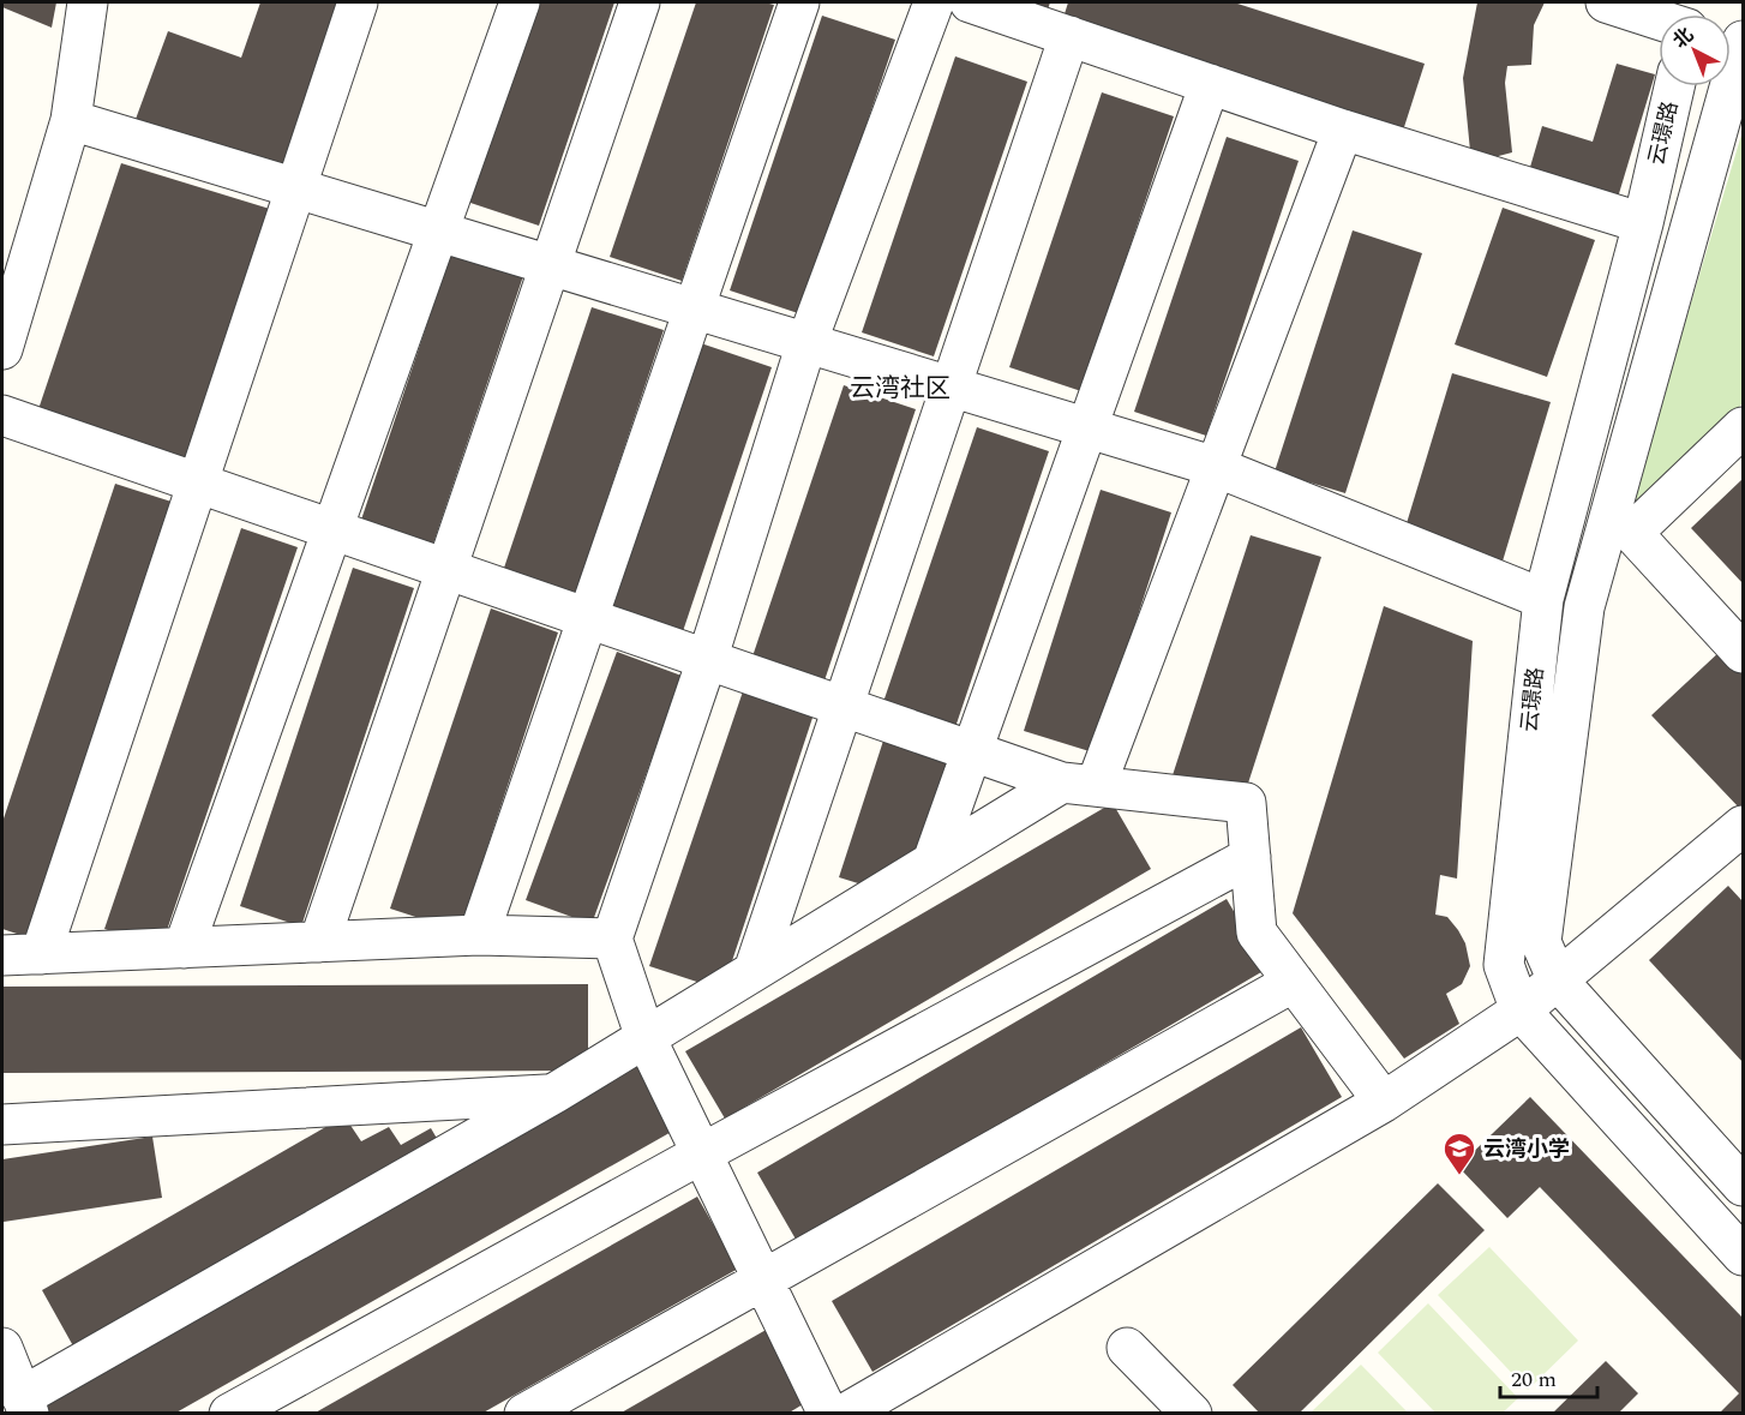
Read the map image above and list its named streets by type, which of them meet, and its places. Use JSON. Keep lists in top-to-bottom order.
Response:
{
  "streets": {
    "street": ["云璟路"]
  },
  "districts": ["云湾社区"],
  "places": {
    "school or university": ["云湾小学"]
  },
  "scale_bar": "20 m",
  "north": "top left"
}
